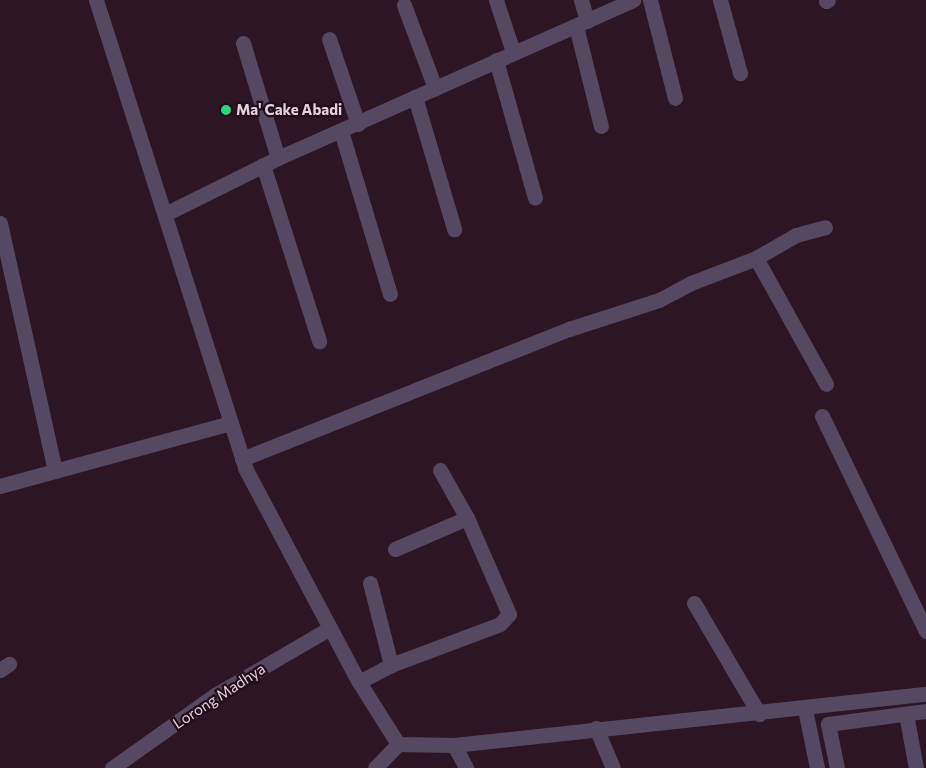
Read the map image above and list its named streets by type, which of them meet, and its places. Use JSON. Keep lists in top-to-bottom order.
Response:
{
  "streets": {
    "street": ["Lorong Madhya"]
  },
  "places": ["Ma' Cake Abadi"]
}
